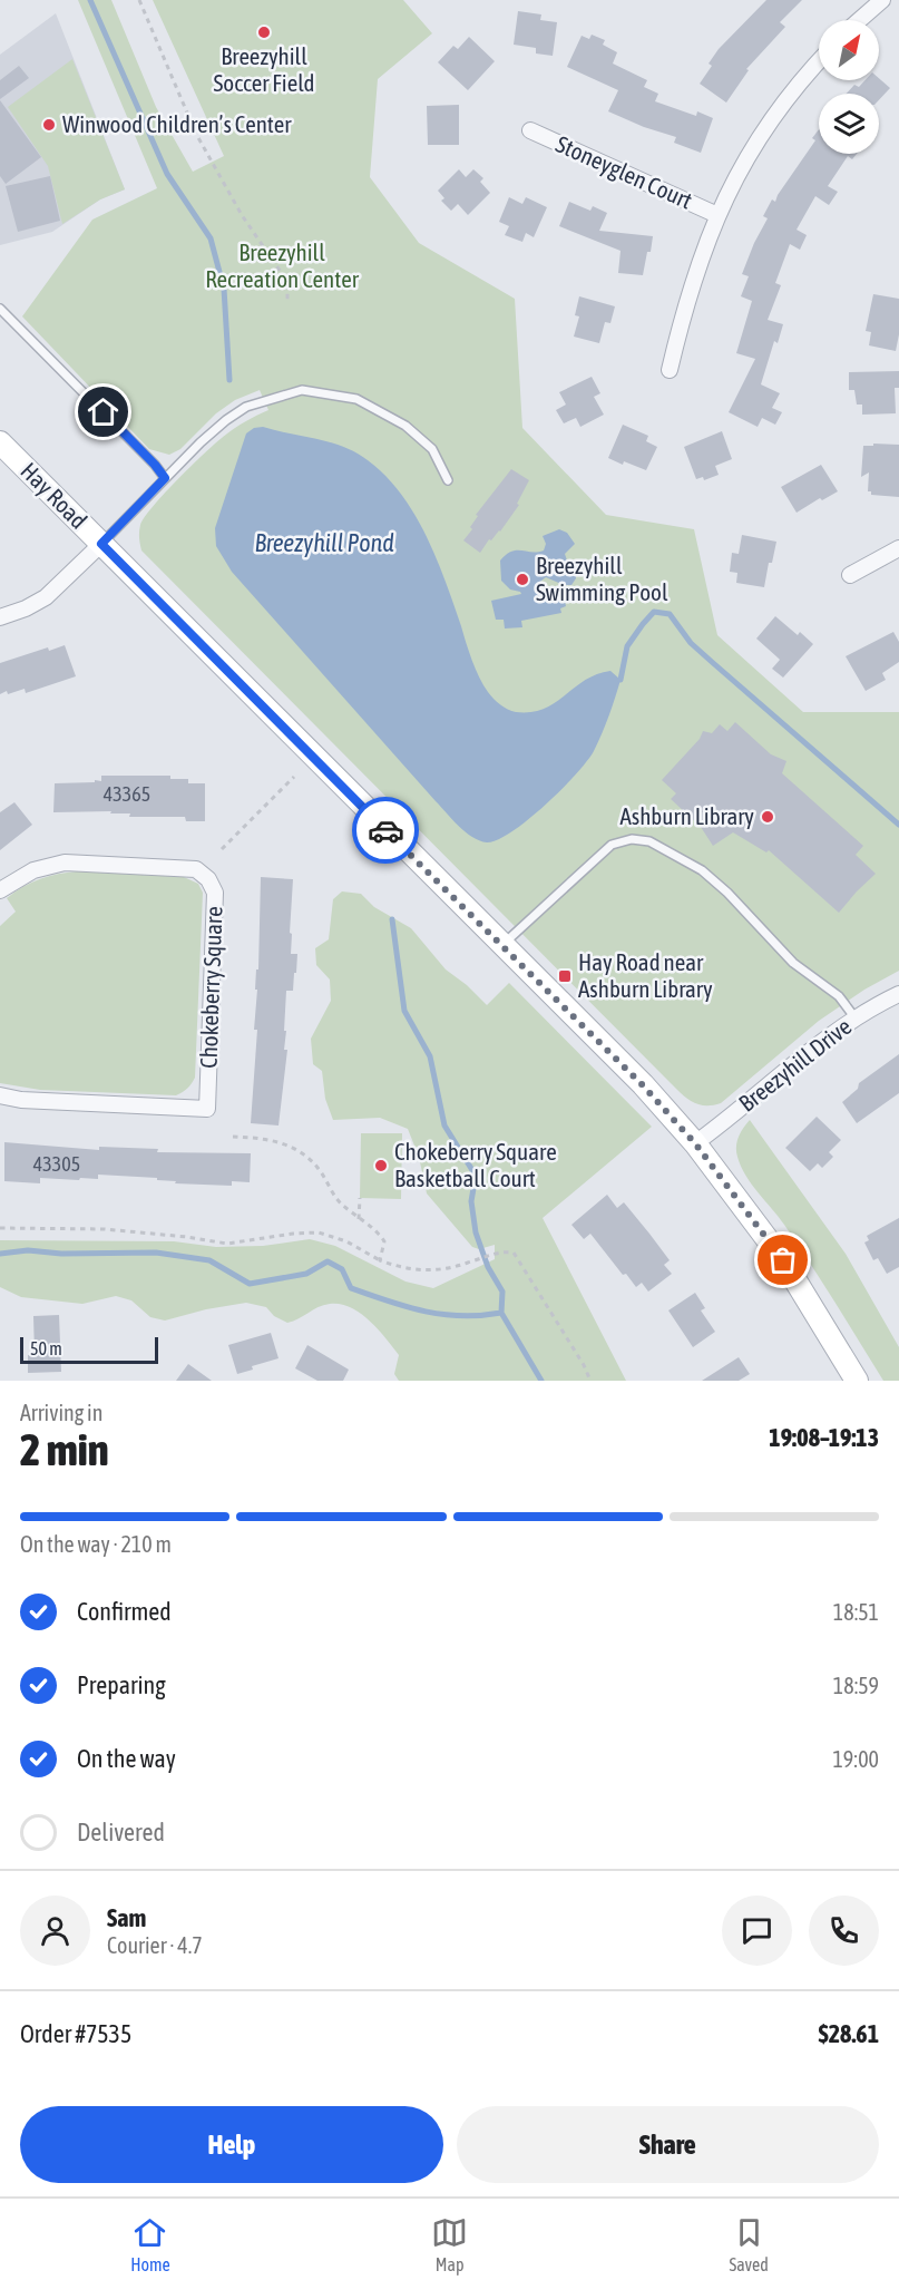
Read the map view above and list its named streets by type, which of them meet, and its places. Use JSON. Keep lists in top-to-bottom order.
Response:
{
  "streets": {
    "street": [
      "Stoneyglen Court",
      "Hay Road",
      "Chokeberry Square",
      "Breezyhill Drive"
    ]
  },
  "crossings": [
    ["Hay Road", "Breezyhill Drive"]
  ],
  "water": ["Breezyhill Pond"],
  "parks": ["Breezyhill Recreation Center"],
  "places": {
    "other": [
      "Breezyhill Soccer Field",
      "Winwood Children’s Center",
      "Breezyhill Swimming Pool",
      "Ashburn Library",
      "Chokeberry Square Basketball Court"
    ],
    "transit": ["Hay Road near Ashburn Library"]
  },
  "house_numbers": ["43365", "43305"],
  "scale_bar": "50 m",
  "north": "top right",
  "page": {
    "scale": "50 m",
    "heading": ["2 min", "Arriving in", "19:08–19:13"],
    "panel": [
      "Sam",
      "Courier · 4.7",
      "Order #7535",
      "$28.61"
    ],
    "bar": "On the way · 210 m",
    "list": [
      ["Confirmed", "18:51"],
      ["Preparing", "18:59"],
      ["On the way", "19:00"],
      "Delivered"
    ],
    "buttons": ["Help", "Share"],
    "tabs": ["Home", "Map", "Saved"]
  }
}
